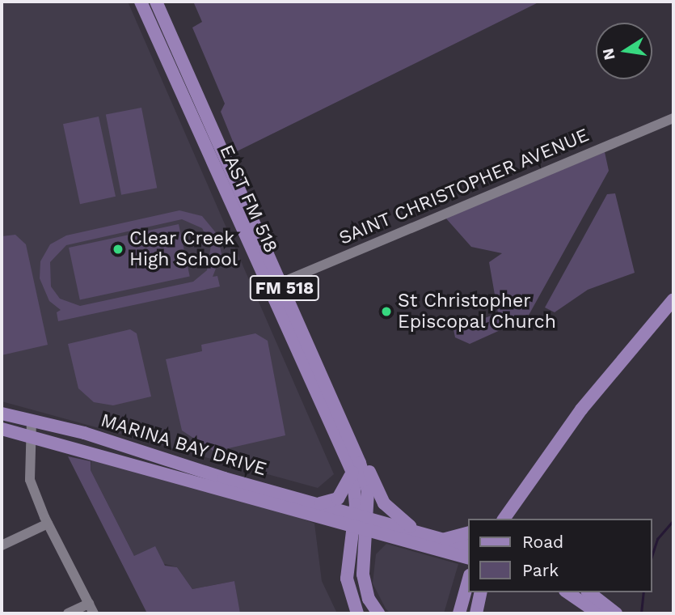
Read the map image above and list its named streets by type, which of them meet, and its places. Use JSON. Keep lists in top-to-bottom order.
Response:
{
  "streets": {
    "main road": ["EAST FM 518", "FM 518", "MARINA BAY DRIVE"],
    "street": ["SAINT CHRISTOPHER AVENUE"]
  },
  "crossings": [
    ["SAINT CHRISTOPHER AVENUE", "EAST FM 518"],
    ["EAST FM 518", "FM 518"]
  ],
  "places": ["Clear Creek High School", "St Christopher Episcopal Church"],
  "legend": ["Road", "Park"],
  "north": "left"
}
